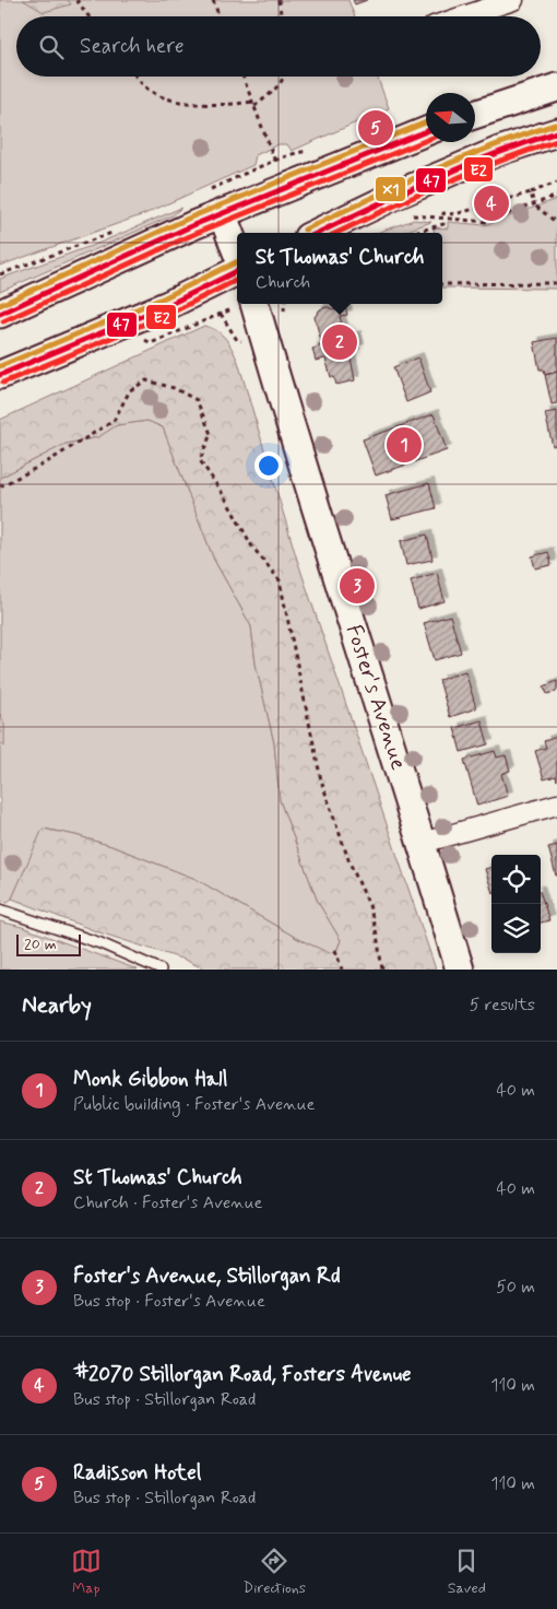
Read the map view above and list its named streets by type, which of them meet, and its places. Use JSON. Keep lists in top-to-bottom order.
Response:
{
  "streets": {
    "main road": ["Foster's Avenue"]
  },
  "lines": ["transit line X1", "transit line 47", "transit line E2"],
  "scale_bar": "20 m",
  "north": "left",
  "page": {
    "search": "Search here",
    "pins": [
      "5",
      "4",
      "2",
      "1",
      "3"
    ],
    "popup": ["St Thomas' Church", "Church"],
    "scale": "20 m",
    "heading": ["Nearby", "5 results"],
    "list": [
      {
        "mark": "1",
        "name": "Monk Gibbon Hall",
        "note": "Public building · Foster's Avenue",
        "value": "40 m"
      },
      {
        "mark": "2",
        "name": "St Thomas' Church",
        "note": "Church · Foster's Avenue",
        "value": "40 m"
      },
      {
        "mark": "3",
        "name": "Foster's Avenue, Stillorgan Rd",
        "note": "Bus stop · Foster's Avenue",
        "value": "50 m"
      },
      {
        "mark": "4",
        "name": "#2070 Stillorgan Road, Fosters Avenue",
        "note": "Bus stop · Stillorgan Road",
        "value": "110 m"
      },
      {
        "mark": "5",
        "name": "Radisson Hotel",
        "note": "Bus stop · Stillorgan Road",
        "value": "110 m"
      }
    ],
    "nav": ["Map", "Directions", "Saved"]
  }
}
